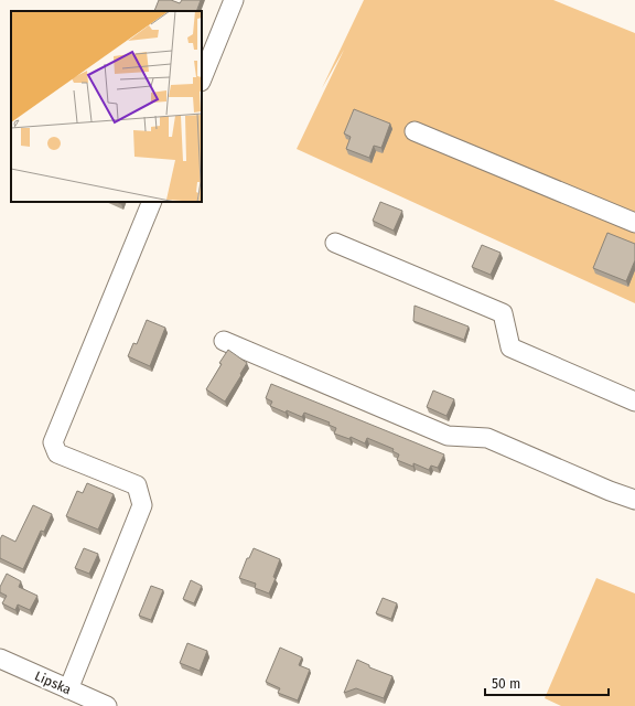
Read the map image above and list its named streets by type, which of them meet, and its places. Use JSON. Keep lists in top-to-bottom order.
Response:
{
  "streets": {
    "street": ["Lipska"]
  },
  "scale_bar": "50 m"
}
